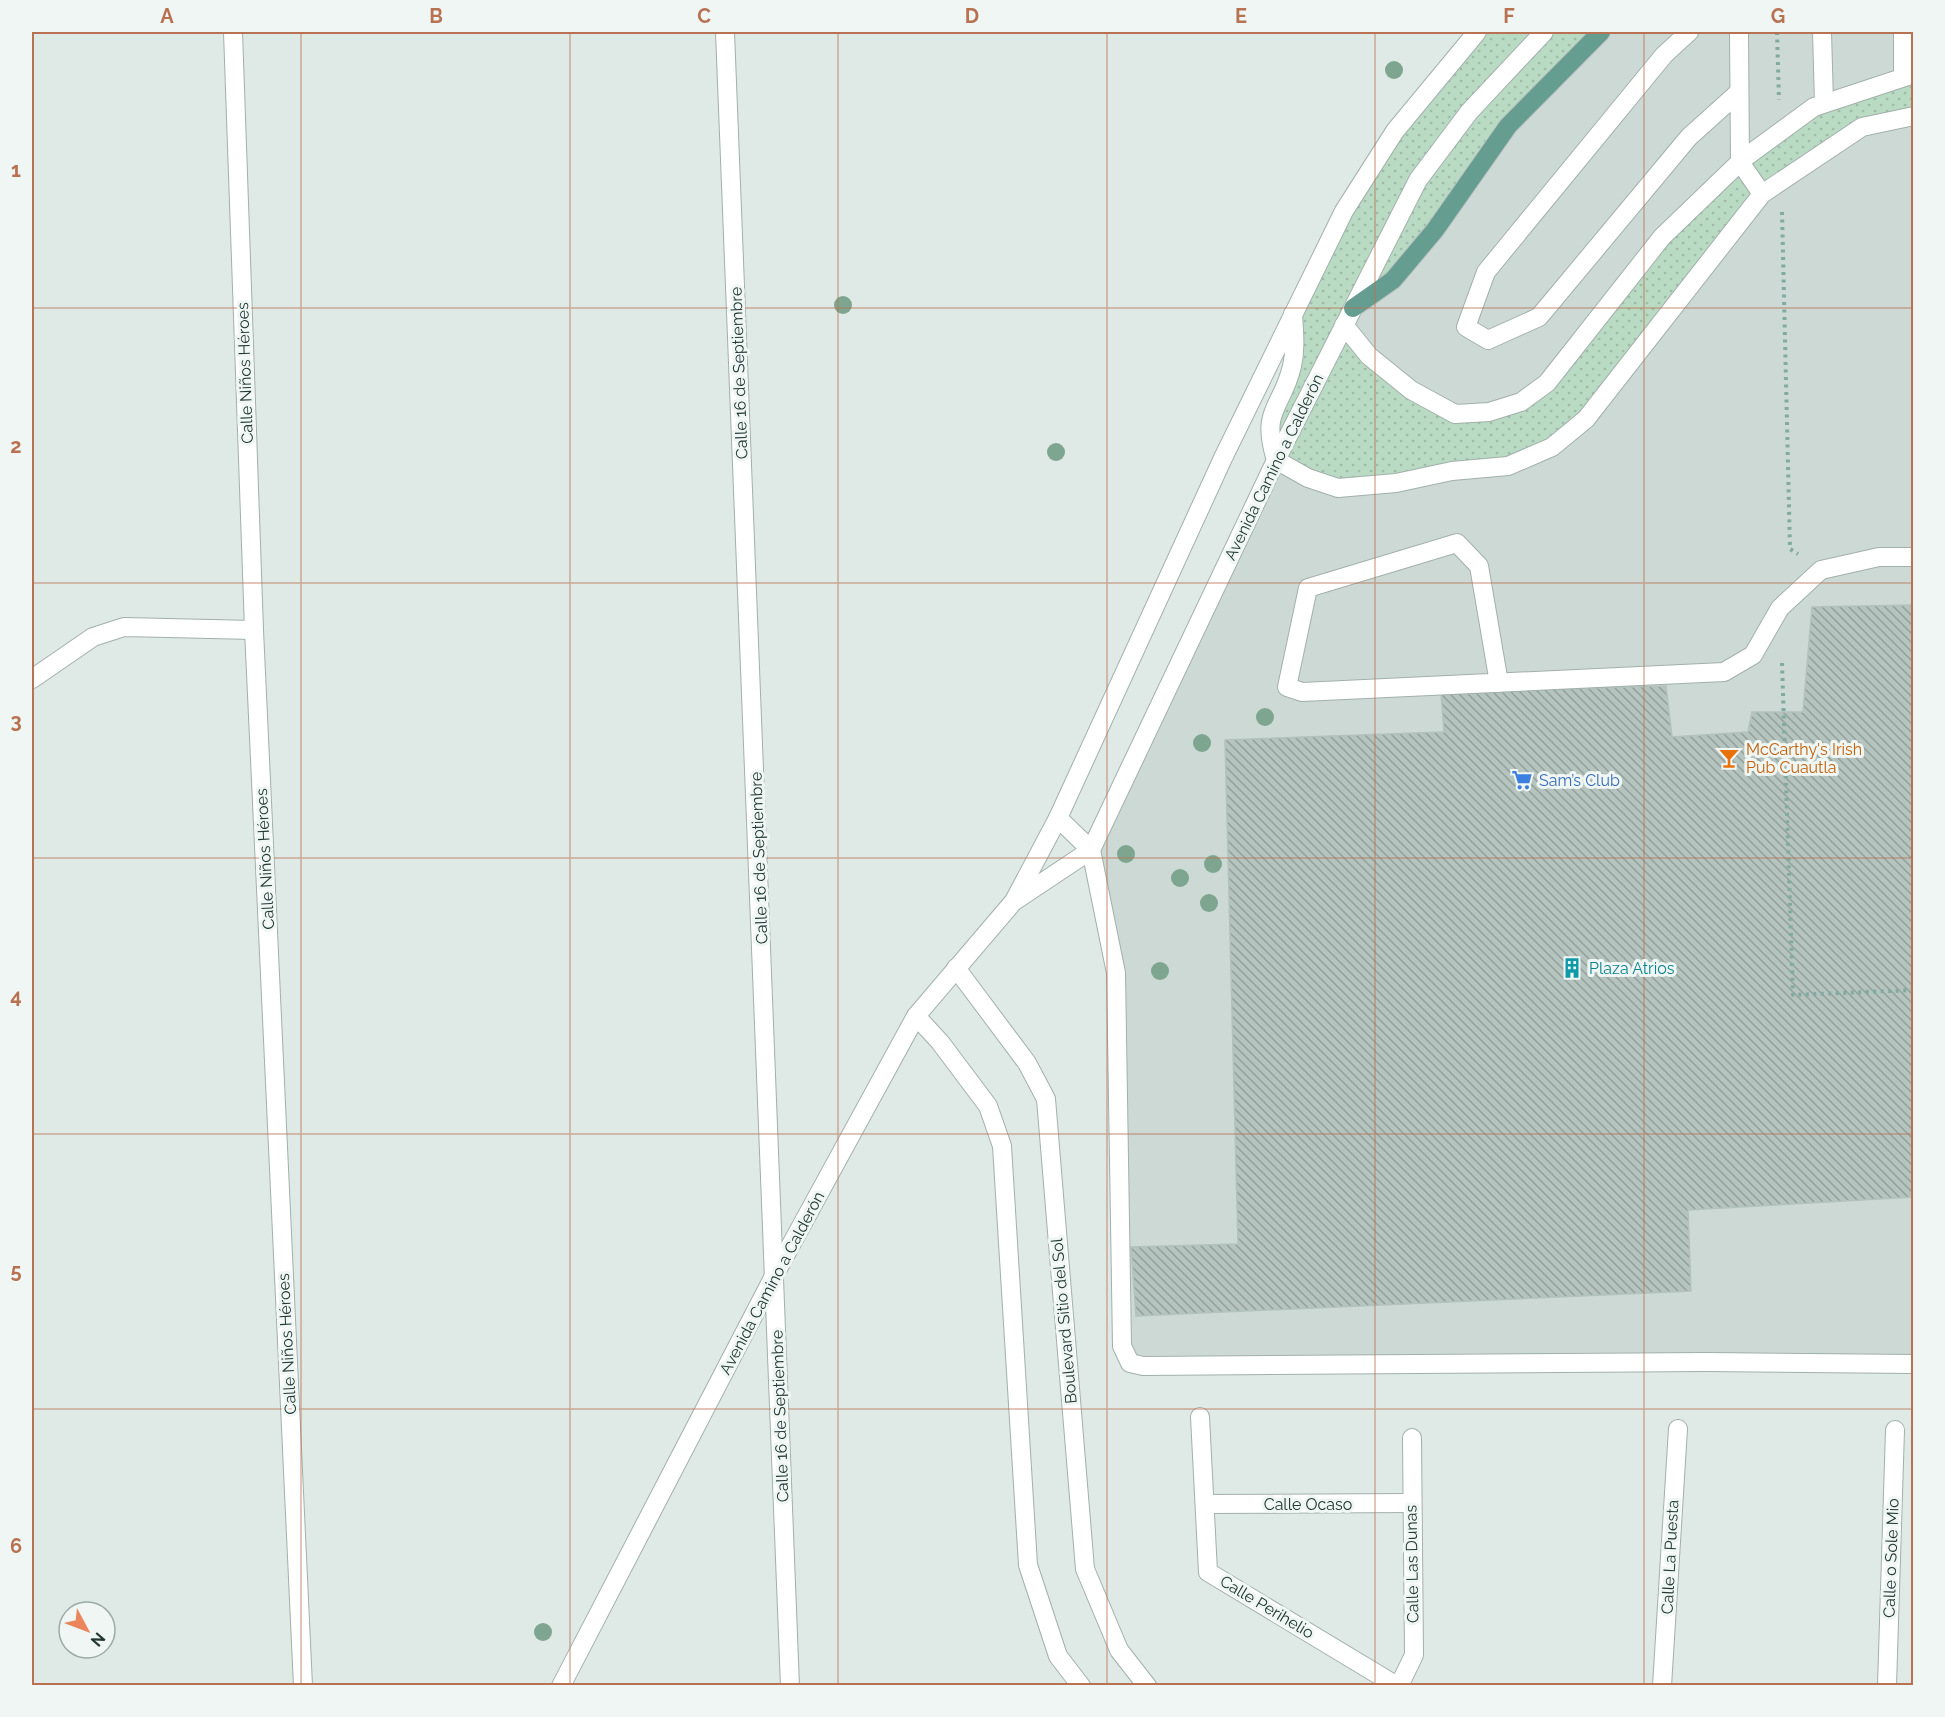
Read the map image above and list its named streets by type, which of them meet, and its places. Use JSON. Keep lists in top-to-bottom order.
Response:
{
  "streets": {
    "street": [
      "Calle Niños Héroes",
      "Calle 16 de Septiembre",
      "Avenida Camino a Calderón",
      "Boulevard Sitio del Sol",
      "Calle Ocaso",
      "Calle La Puesta",
      "Calle o Sole Mio",
      "Calle Las Dunas",
      "Calle Perihelio"
    ]
  },
  "crossings": [
    ["Calle 16 de Septiembre", "Avenida Camino a Calderón"],
    ["Avenida Camino a Calderón", "Boulevard Sitio del Sol"],
    ["Calle Ocaso", "Calle Las Dunas"],
    ["Calle Ocaso", "Calle Perihelio"],
    ["Calle Las Dunas", "Calle Perihelio"]
  ],
  "places": {
    "bar": ["McCarthy's Irish Pub Cuautla"],
    "supermarket": ["Sam’s Club"],
    "building": ["Plaza Atrios"]
  },
  "north": "bottom right",
  "grid": {
    "columns": [
      "A",
      "B",
      "C",
      "D",
      "E",
      "F",
      "G"
    ],
    "rows": [
      "1",
      "2",
      "3",
      "4",
      "5",
      "6"
    ]
  }
}
